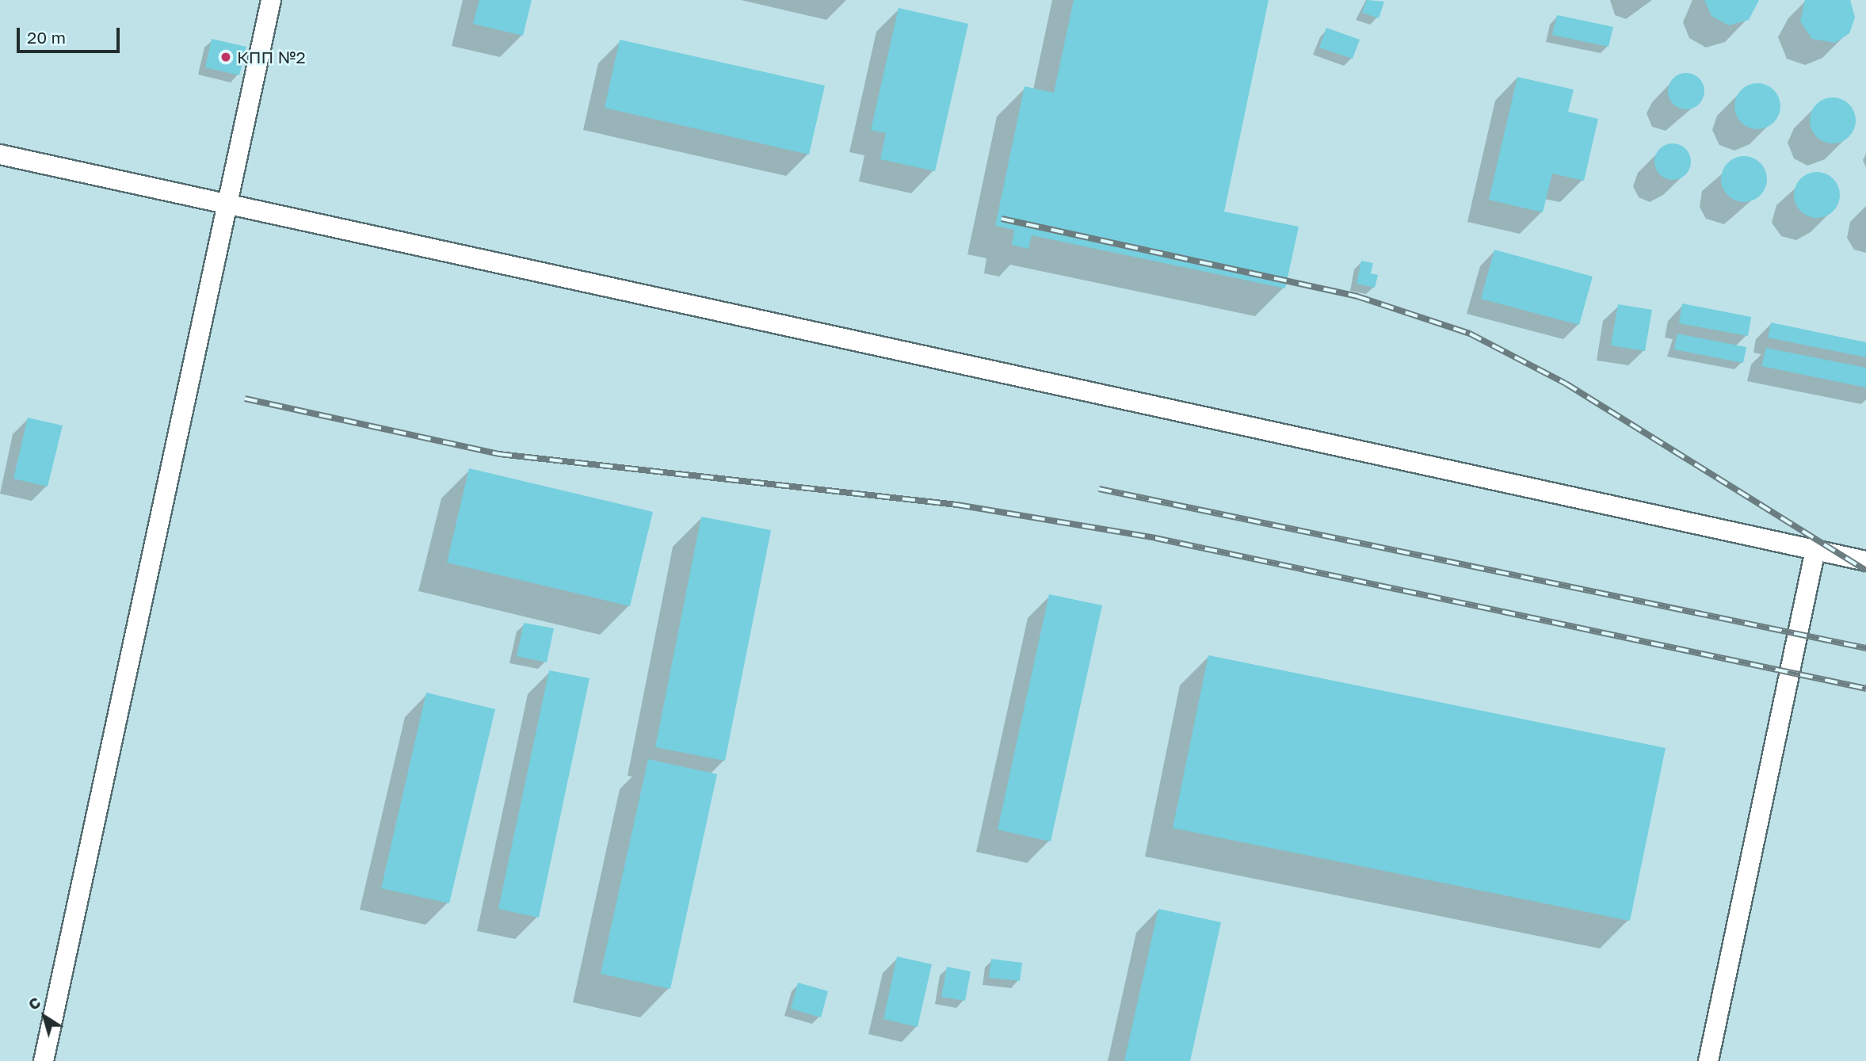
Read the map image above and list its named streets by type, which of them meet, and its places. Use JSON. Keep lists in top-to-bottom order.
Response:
{
  "places": ["КПП №2"],
  "scale_bar": "20 m",
  "north": "top left"
}
